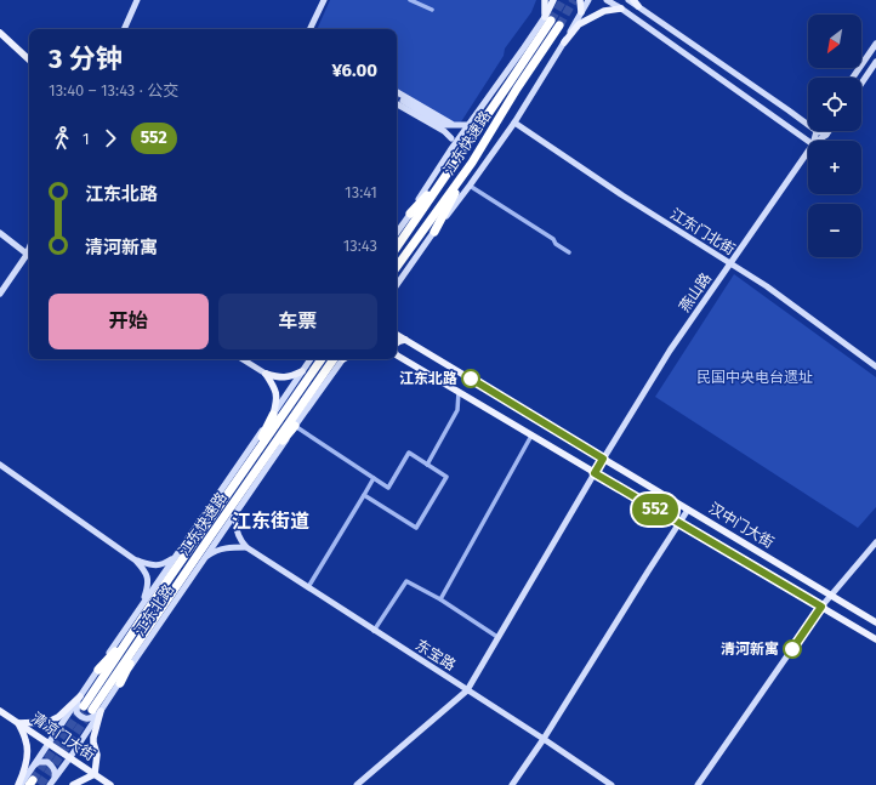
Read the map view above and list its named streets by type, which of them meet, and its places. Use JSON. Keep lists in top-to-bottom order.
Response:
{
  "streets": {
    "highway": ["江东快速路"],
    "main road": ["汉中门大街", "清凉门大街"],
    "street": [
      "江东门北街",
      "燕山路",
      "江东北路",
      "东宝路"
    ]
  },
  "crossings": [
    ["江东快速路", "江东北路"],
    ["江东门北街", "燕山路"],
    ["燕山路", "汉中门大街"],
    ["燕山路", "东宝路"],
    ["江东北路", "清凉门大街"]
  ],
  "districts": ["江东街道"],
  "parks": ["民国中央电台遗址"],
  "places": ["江东北路", "清河新寓"],
  "lines": ["bus line 552"],
  "north": "bottom left",
  "page": {
    "on_map": "552",
    "map_buttons": ["+", "−"],
    "heading": ["3 分钟", "13:40 – 13:43 · 公交", "¥6.00"],
    "legs": ["1", "552"],
    "list": [
      {
        "name": "江东北路",
        "value": "13:41"
      },
      {
        "name": "清河新寓",
        "value": "13:43"
      }
    ],
    "buttons": ["开始", "车票"]
  }
}
